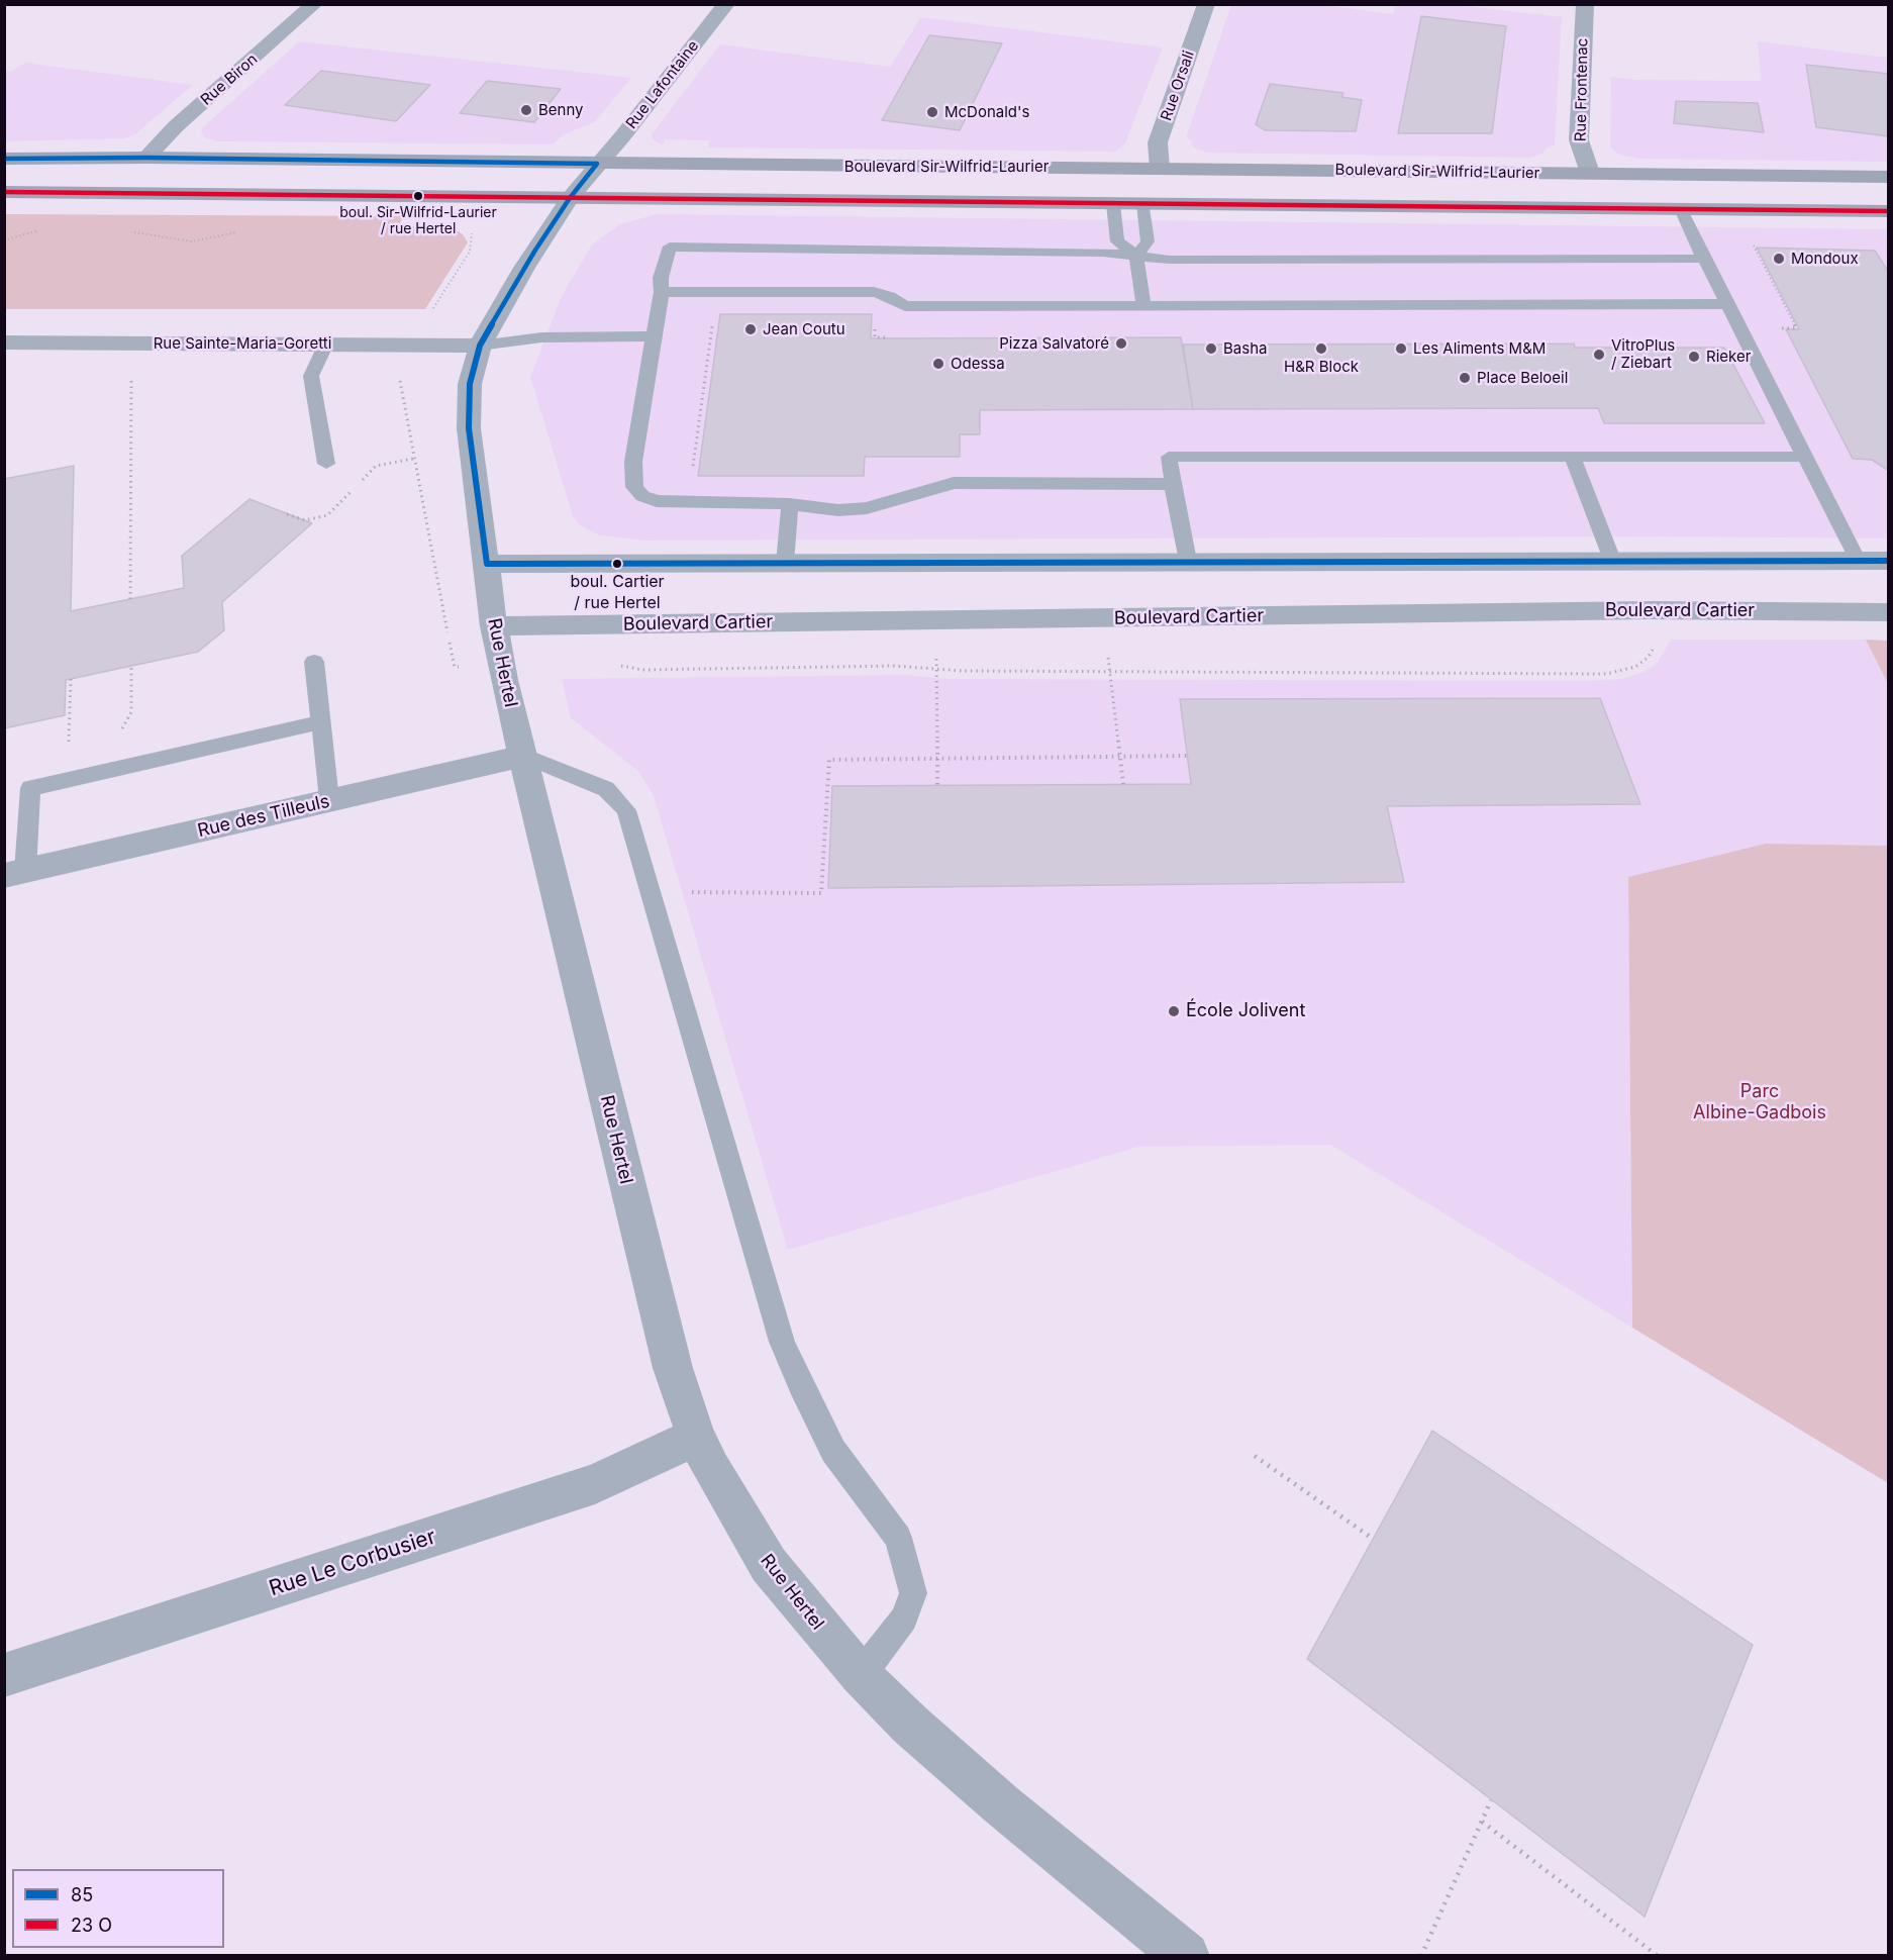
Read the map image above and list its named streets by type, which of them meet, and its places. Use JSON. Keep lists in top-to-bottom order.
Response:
{
  "streets": {
    "main road": ["Boulevard Sir-Wilfrid-Laurier"],
    "street": [
      "Rue Biron",
      "Rue Lafontaine",
      "Rue Orsali",
      "Rue Frontenac",
      "Rue Sainte-Maria-Goretti",
      "Boulevard Cartier",
      "Rue Hertel",
      "Rue des Tilleuls",
      "Rue Le Corbusier"
    ]
  },
  "crossings": [
    ["Rue Biron", "Boulevard Sir-Wilfrid-Laurier"],
    ["Rue Lafontaine", "Boulevard Sir-Wilfrid-Laurier"],
    ["Rue Lafontaine", "Rue Hertel"],
    ["Rue Orsali", "Boulevard Sir-Wilfrid-Laurier"],
    ["Rue Frontenac", "Boulevard Sir-Wilfrid-Laurier"],
    ["Boulevard Sir-Wilfrid-Laurier", "Rue Hertel"],
    ["Rue Sainte-Maria-Goretti", "Rue Hertel"],
    ["Boulevard Cartier", "Rue Hertel"],
    ["Rue Hertel", "Rue des Tilleuls"],
    ["Rue Hertel", "Rue Le Corbusier"]
  ],
  "parks": ["Parc Albine-Gadbois"],
  "places": [
    "Benny",
    "McDonald's",
    "boul. Sir-Wilfrid-Laurier / rue Hertel",
    "Mondoux",
    "Jean Coutu",
    "Pizza Salvatoré",
    "Basha",
    "H&R Block",
    "Les Aliments M&M",
    "VitroPlus / Ziebart",
    "Rieker",
    "Odessa",
    "Place Beloeil",
    "boul. Cartier / rue Hertel",
    "École Jolivent"
  ],
  "lines": ["transit line 85"],
  "legend": ["85", "23 O"]
}
